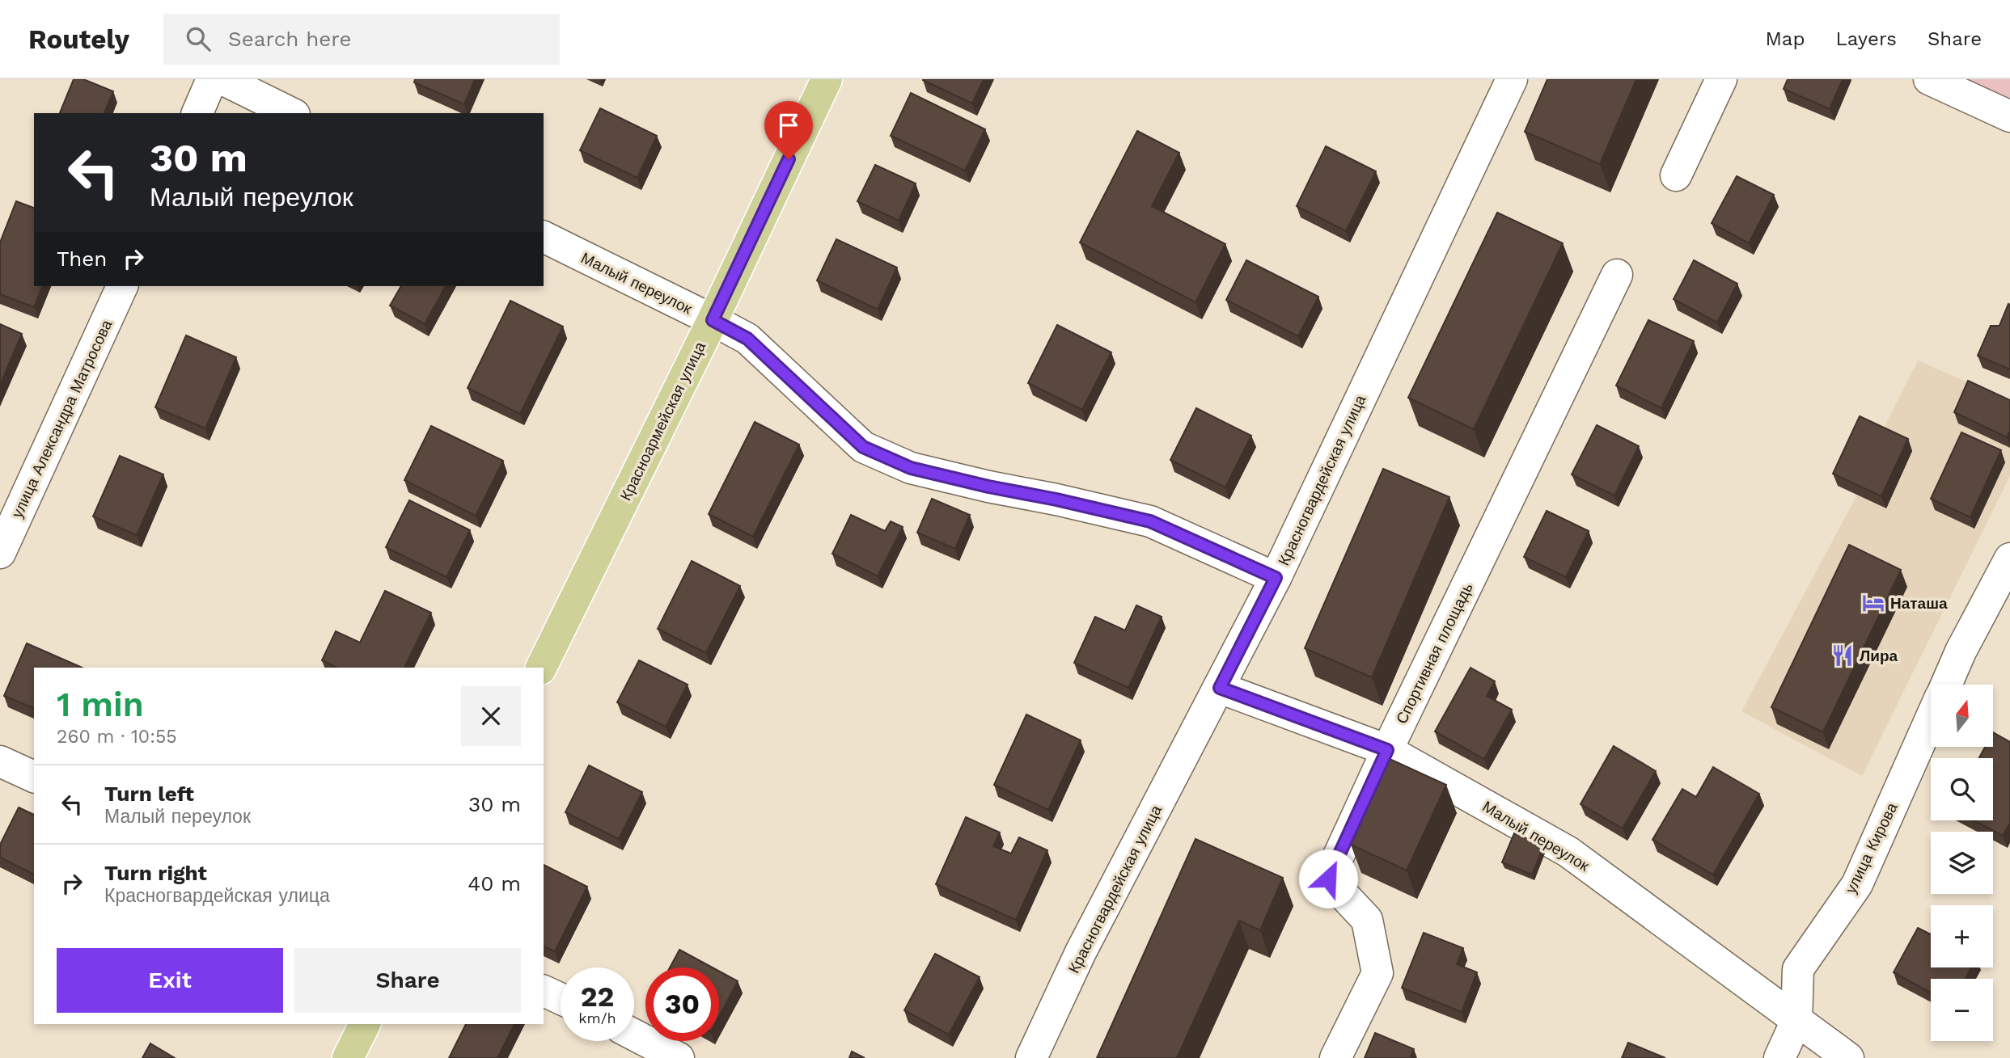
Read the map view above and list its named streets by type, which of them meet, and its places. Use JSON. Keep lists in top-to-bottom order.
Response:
{
  "streets": {
    "main road": ["Красноармейская улица"],
    "street": [
      "Малый переулок",
      "улица Александра Матросова",
      "Красногвардейская улица",
      "Спортивная площадь",
      "улица Кирова"
    ]
  },
  "crossings": [
    ["Малый переулок", "Красноармейская улица"],
    ["Малый переулок", "Красногвардейская улица"],
    ["Малый переулок", "Спортивная площадь"],
    ["Малый переулок", "улица Кирова"]
  ],
  "places": {
    "hotel": ["Наташа"],
    "restaurant": ["Лира"]
  },
  "north": "top",
  "page": {
    "header": "Routely",
    "search": "Search here",
    "nav": ["Map", "Layers", "Share"],
    "turn": ["30 m", "Малый переулок"],
    "then": "Then",
    "heading": ["1 min", "260 m · 10:55"],
    "map_buttons": ["+", "−"],
    "list": [
      {
        "name": "Turn left",
        "note": "Малый переулок",
        "value": "30 m"
      },
      {
        "name": "Turn right",
        "note": "Красногвардейская улица",
        "value": "40 m"
      }
    ],
    "buttons": ["Exit", "Share"],
    "speed": "22 km/h",
    "limit": "30"
  }
}
